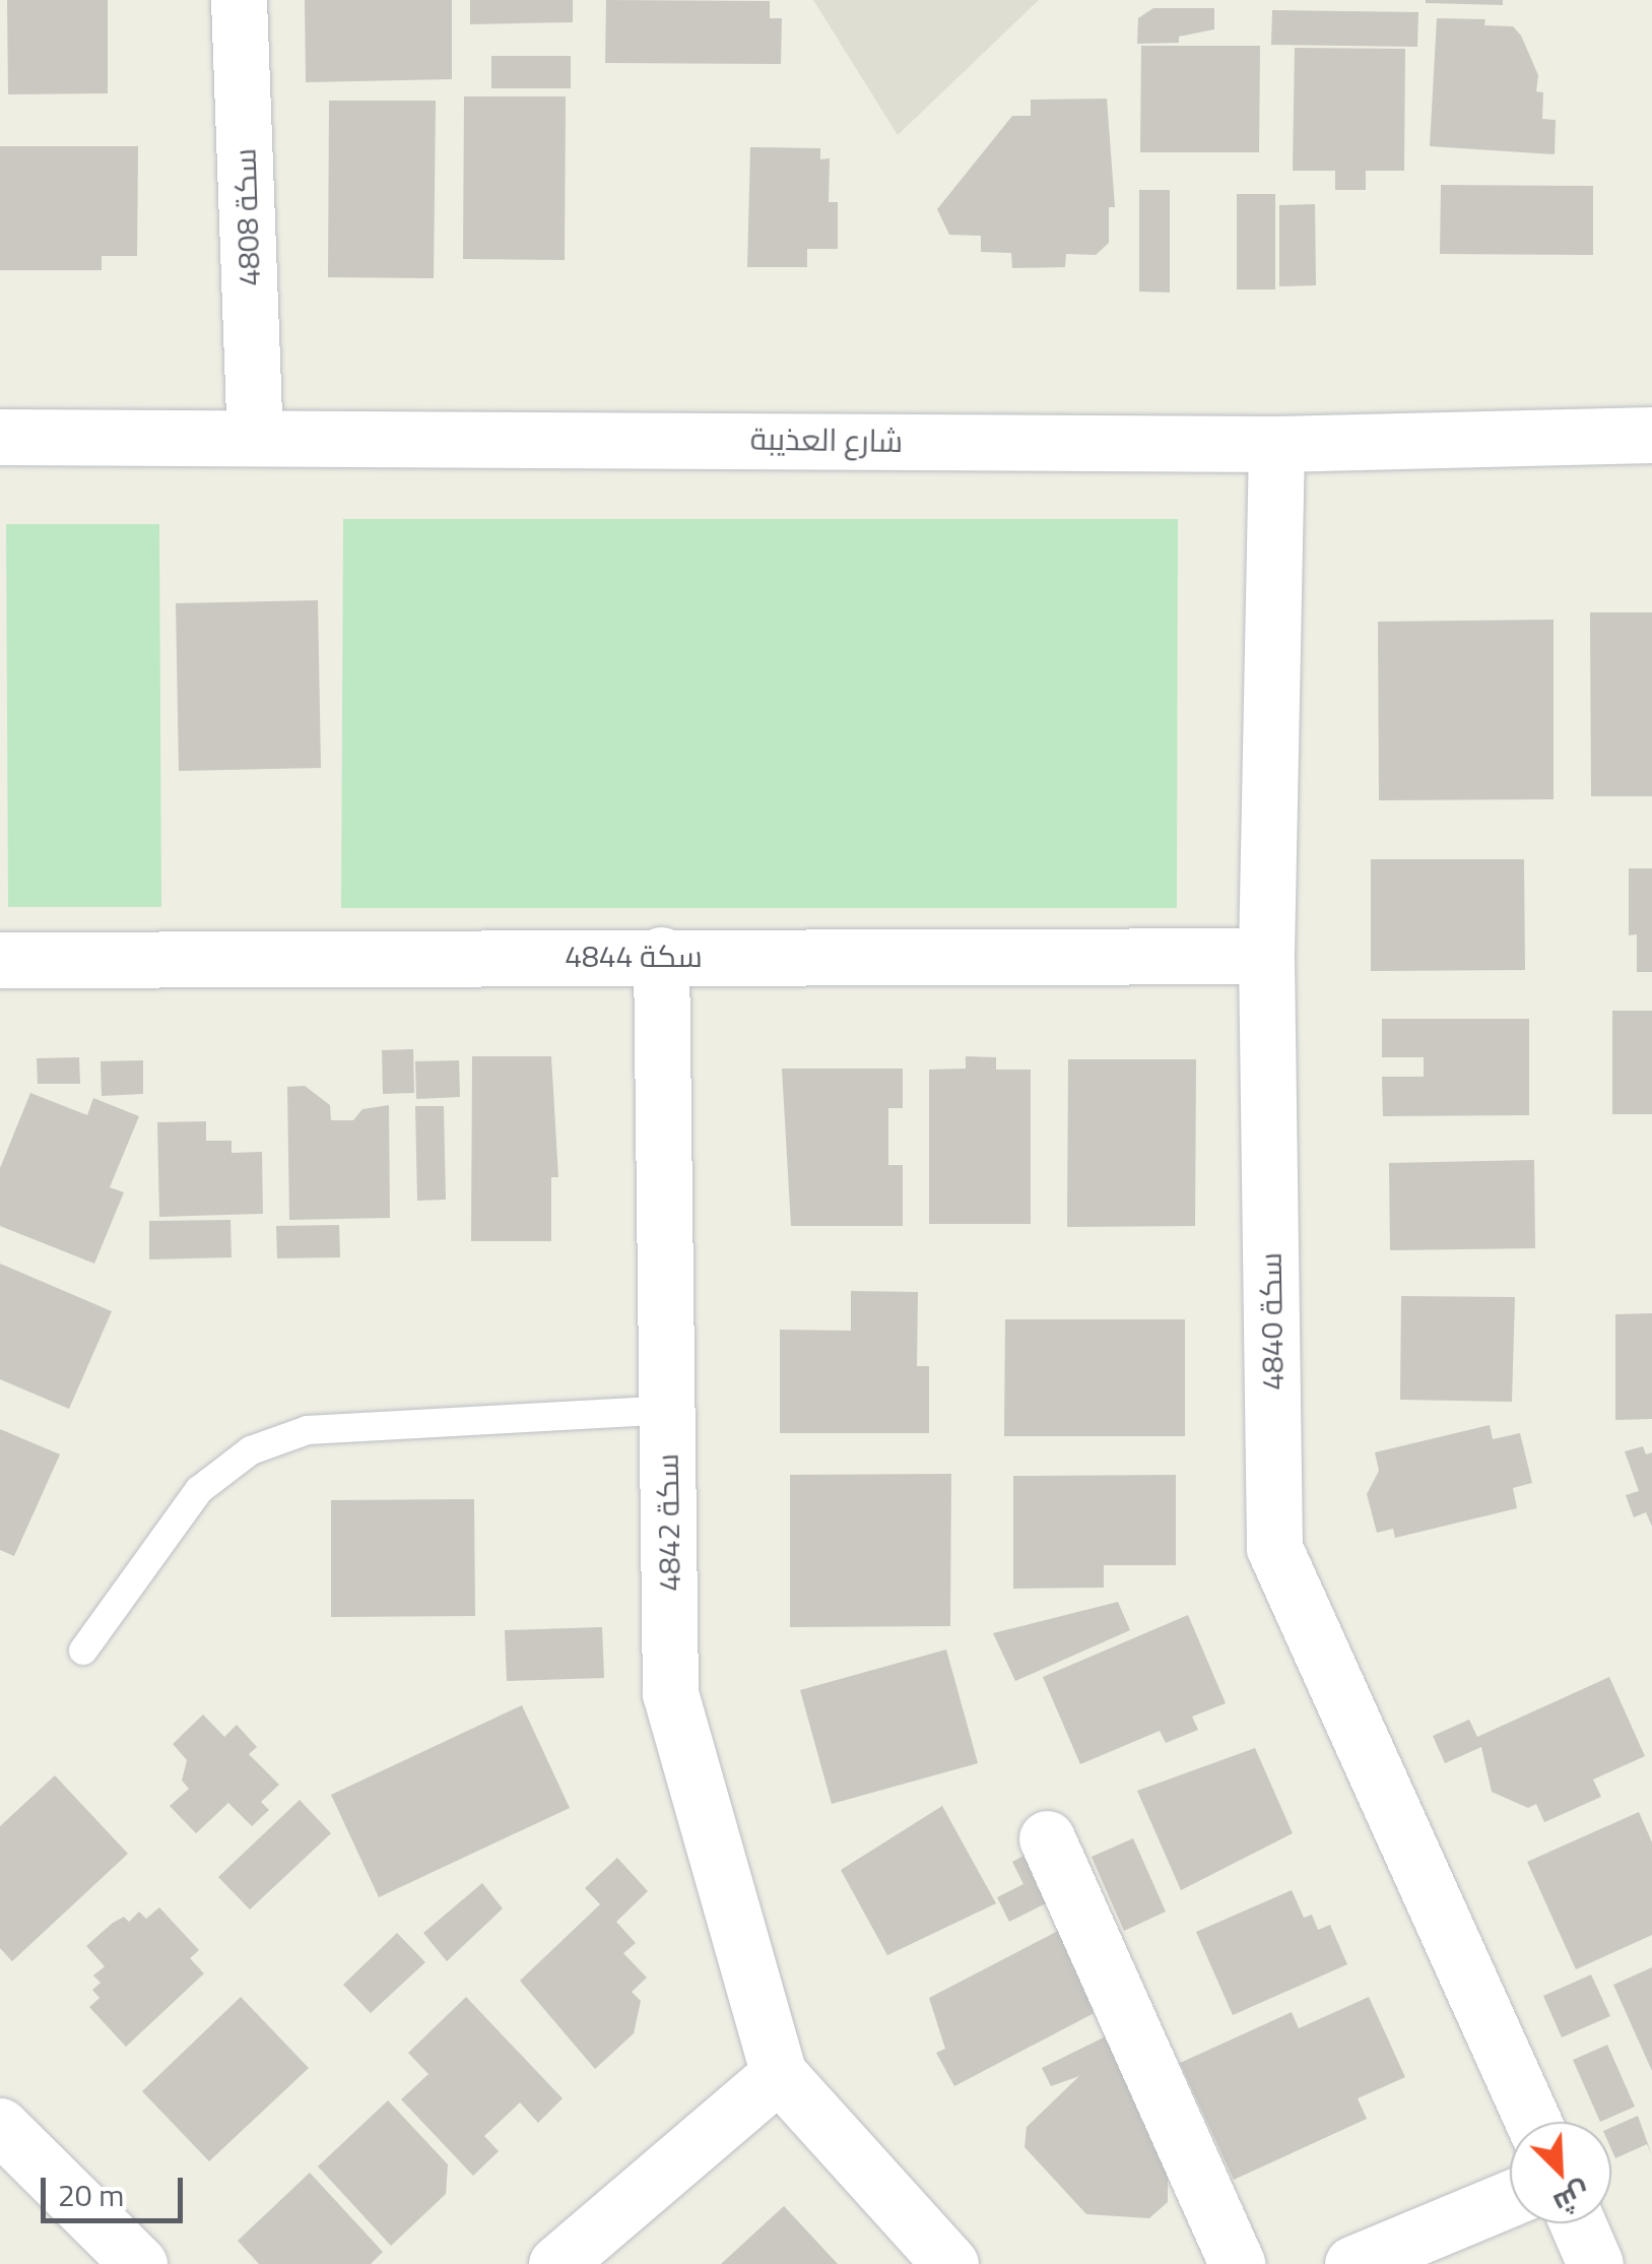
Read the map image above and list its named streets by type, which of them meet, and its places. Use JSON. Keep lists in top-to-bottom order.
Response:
{
  "streets": {
    "street": [
      "سكة 4808",
      "شارع العذيبة",
      "سكة 4844",
      "سكة 4840",
      "سكة 4842"
    ]
  },
  "crossings": [
    ["سكة 4808", "شارع العذيبة"],
    ["شارع العذيبة", "سكة 4840"],
    ["سكة 4844", "سكة 4840"],
    ["سكة 4844", "سكة 4842"]
  ],
  "scale_bar": "20 m",
  "north": "bottom right"
}
